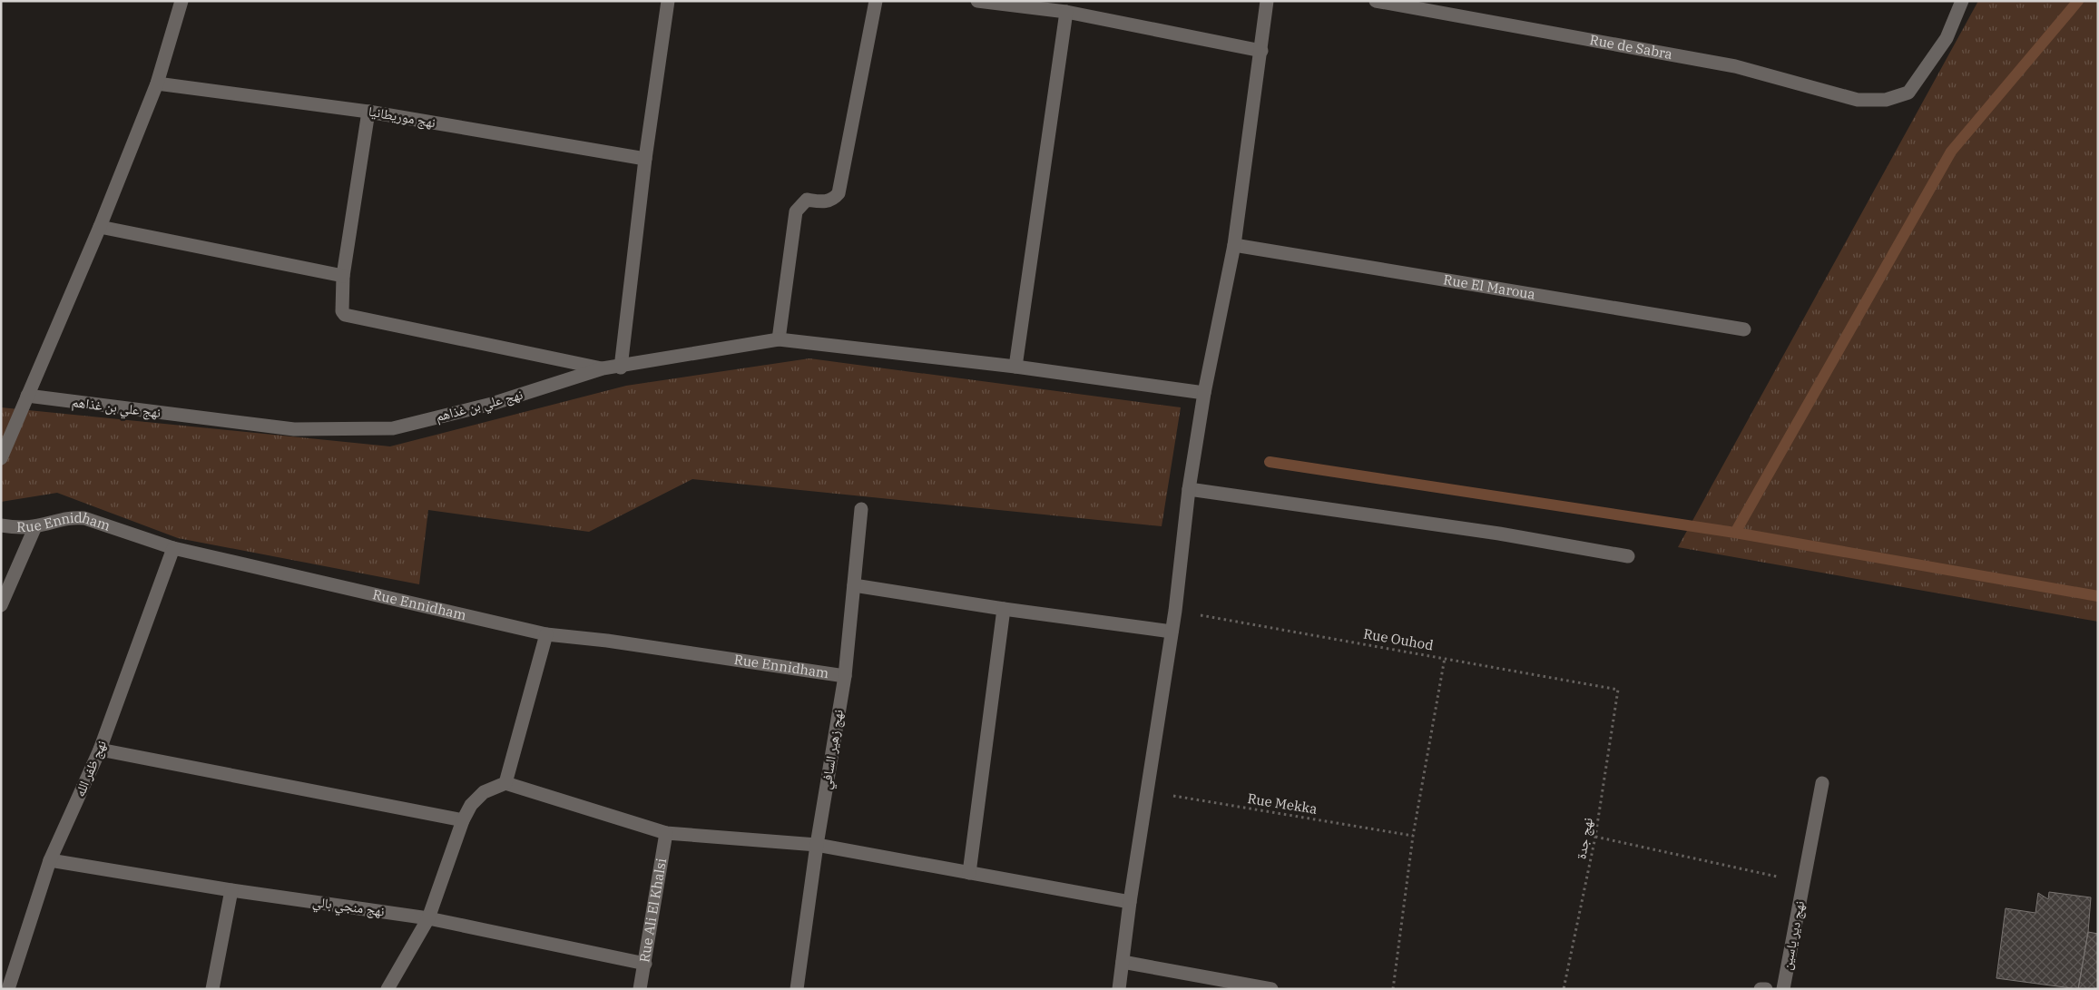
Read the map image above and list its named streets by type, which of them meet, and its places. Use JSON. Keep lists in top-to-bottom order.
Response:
{
  "streets": {
    "street": [
      "Rue de Sabra",
      "نهج موريطانيا",
      "Rue El Maroua",
      "نهج علي بن غذاهم",
      "Rue Ennidham",
      "نهج زهير السافي",
      "نهج ظفر الله",
      "نهج منجي بالي",
      "Rue Ali El Khalsi",
      "نهج دير ياسين"
    ],
    "path": ["Rue Ouhod", "Rue Mekka", "نهج جدة"]
  },
  "crossings": [
    ["Rue Ennidham", "نهج زهير السافي"],
    ["Rue Ennidham", "نهج ظفر الله"],
    ["Rue Ouhod", "نهج جدة"],
    ["نهج ظفر الله", "نهج منجي بالي"],
    ["نهج منجي بالي", "Rue Ali El Khalsi"]
  ]
}
